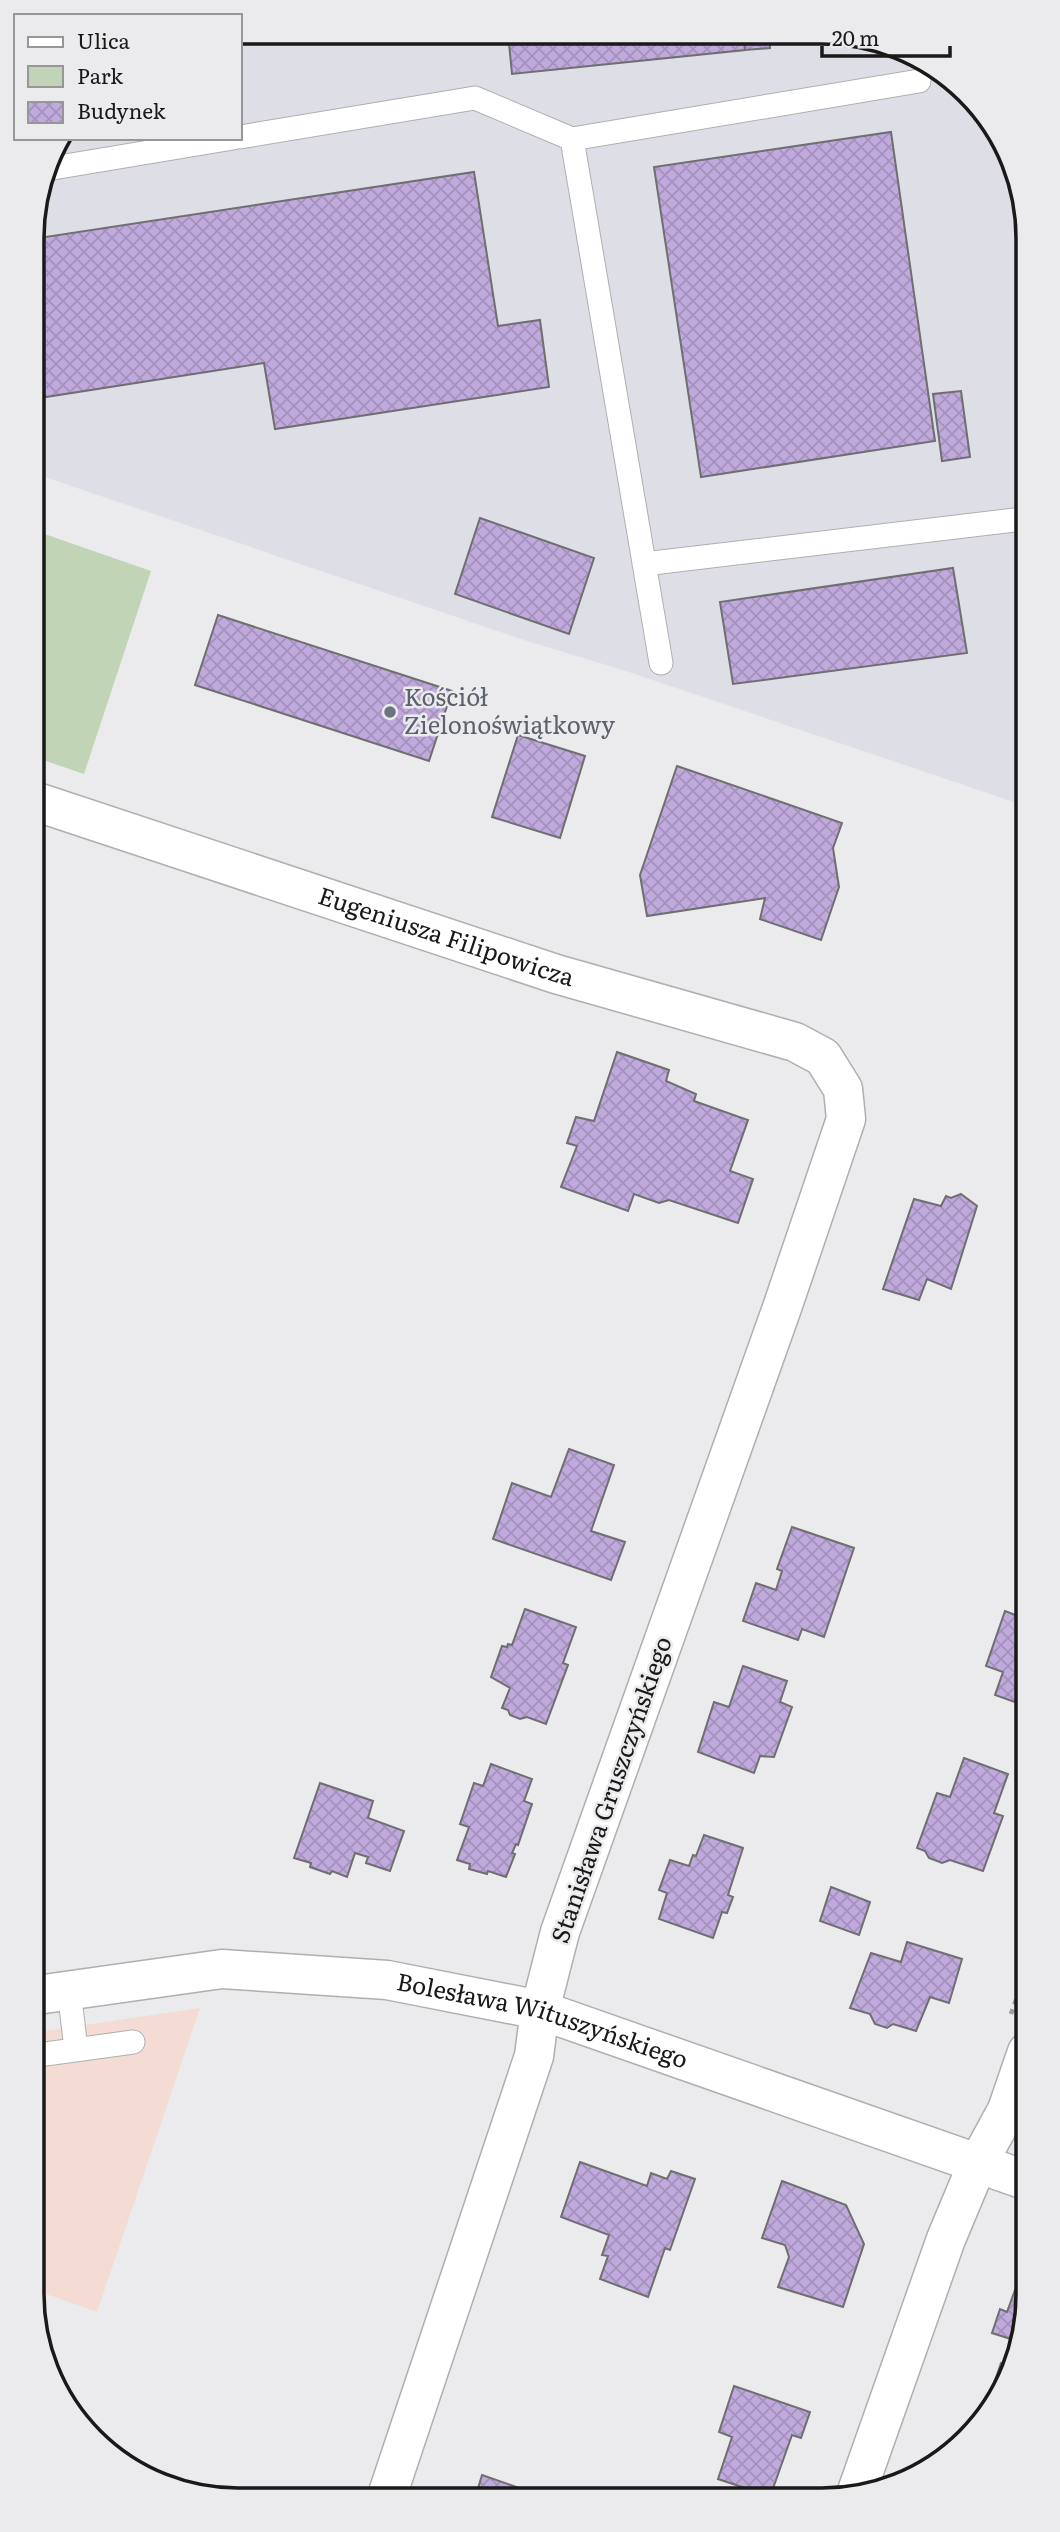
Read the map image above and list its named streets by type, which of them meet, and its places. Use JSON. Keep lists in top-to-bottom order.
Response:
{
  "streets": {
    "street": ["Eugeniusza Filipowicza", "Stanisława Gruszczyńskiego", "Bolesława Wituszyńskiego"]
  },
  "crossings": [
    ["Eugeniusza Filipowicza", "Stanisława Gruszczyńskiego"],
    ["Stanisława Gruszczyńskiego", "Bolesława Wituszyńskiego"]
  ],
  "places": ["Kościół Zielonoświątkowy"],
  "legend": ["Ulica", "Park", "Budynek"],
  "scale_bar": "20 m"
}
